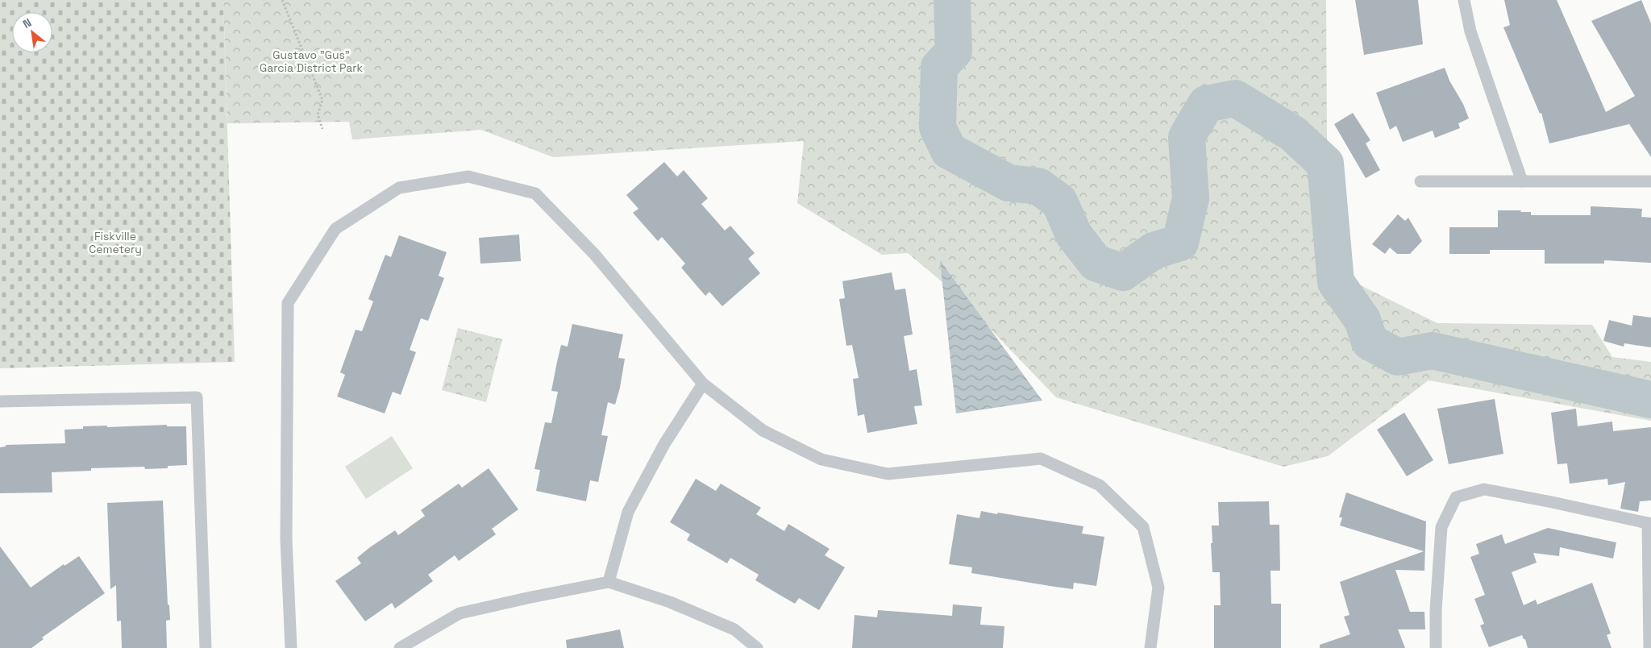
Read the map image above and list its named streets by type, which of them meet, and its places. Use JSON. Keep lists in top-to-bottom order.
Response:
{
  "parks": ["Gustavo \"Gus\" Garcia District Park", "Fiskville Cemetery"],
  "north": "top left"
}
